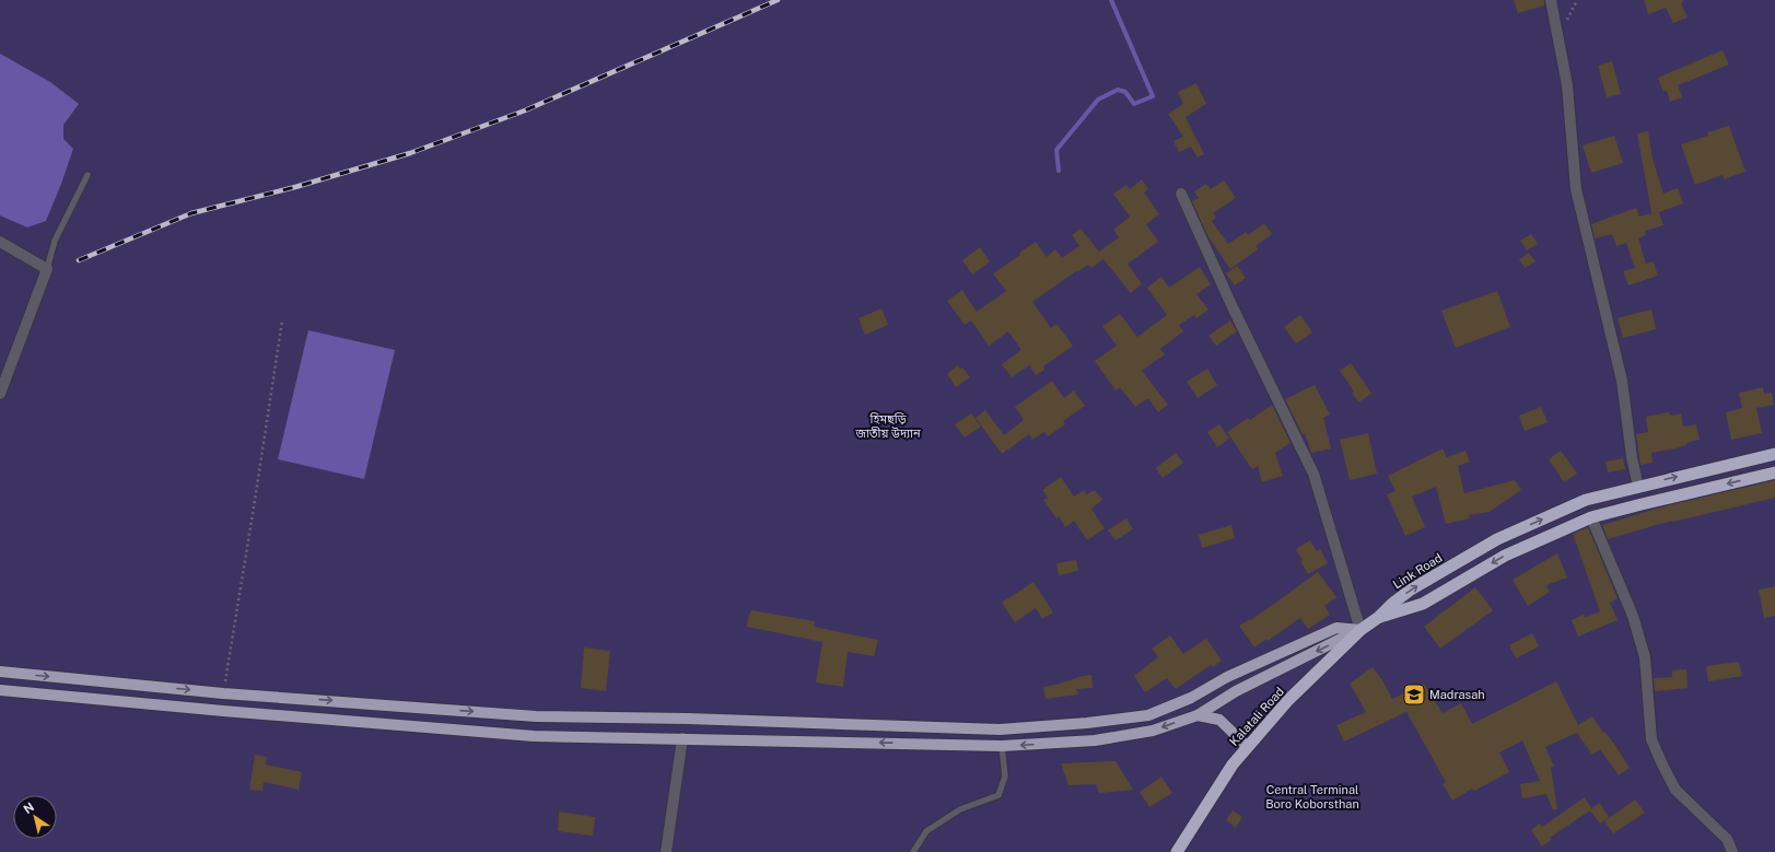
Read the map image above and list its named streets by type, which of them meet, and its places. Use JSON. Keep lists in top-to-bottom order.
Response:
{
  "streets": {
    "highway": ["Link Road", "Kalatali Road"]
  },
  "crossings": [
    ["Link Road", "Kalatali Road"]
  ],
  "parks": ["হিমছড়ি জাতীয় উদ্যান", "Central Terminal Boro Koborsthan"],
  "places": {
    "school or university": ["Madrasah"]
  },
  "north": "top left"
}
